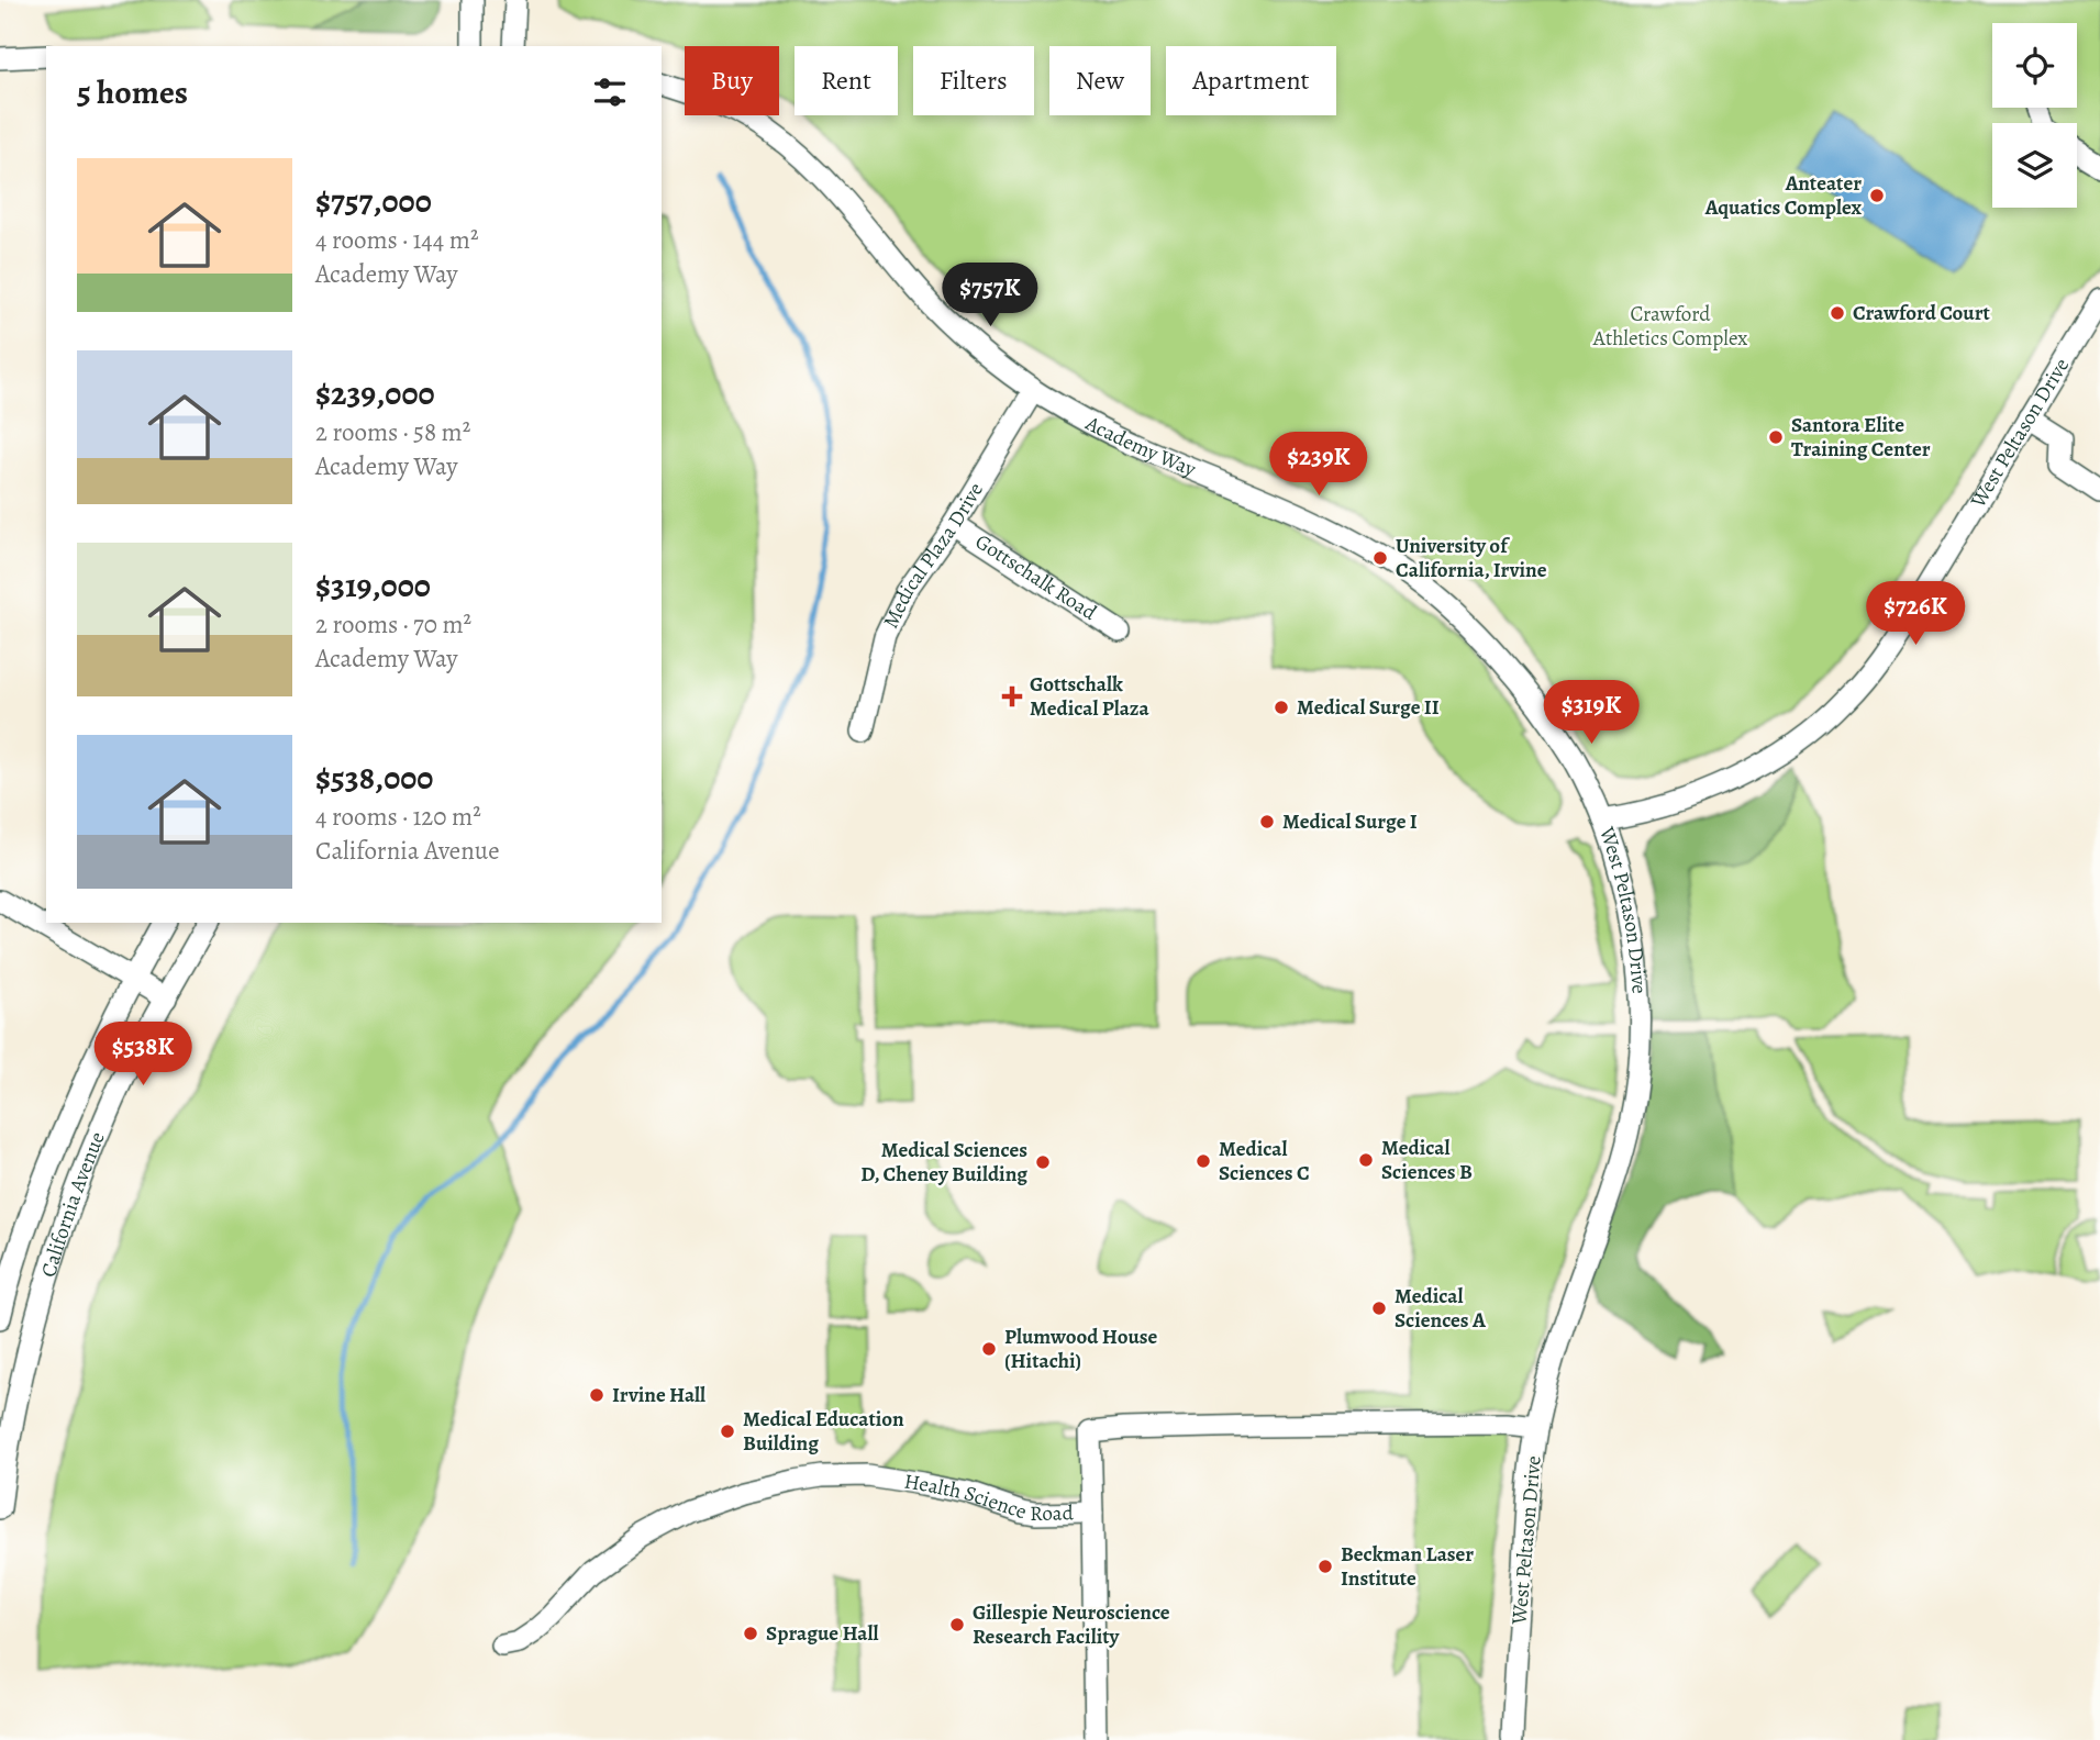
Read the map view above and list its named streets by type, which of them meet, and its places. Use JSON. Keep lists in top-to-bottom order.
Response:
{
  "streets": {
    "street": [
      "West Peltason Drive",
      "Academy Way",
      "Medical Plaza Drive",
      "Gottschalk Road",
      "California Avenue",
      "Health Science Road"
    ]
  },
  "crossings": [
    ["West Peltason Drive", "Academy Way"],
    ["West Peltason Drive", "Health Science Road"],
    ["Academy Way", "Medical Plaza Drive"],
    ["Medical Plaza Drive", "Gottschalk Road"]
  ],
  "parks": ["Crawford Athletics Complex"],
  "places": {
    "other": [
      "Anteater Aquatics Complex",
      "Crawford Court",
      "Santora Elite Training Center",
      "University of California, Irvine",
      "Medical Surge II",
      "Medical Surge I",
      "Medical Sciences B",
      "Medical Sciences C",
      "Medical Sciences D, Cheney Building",
      "Medical Sciences A",
      "Plumwood House (Hitachi)",
      "Irvine Hall",
      "Medical Education Building",
      "Beckman Laser Institute",
      "Gillespie Neuroscience Research Facility",
      "Sprague Hall"
    ],
    "health": ["Gottschalk Medical Plaza"]
  },
  "page": {
    "chip": [
      "Buy",
      "Rent",
      "Filters",
      "New",
      "Apartment"
    ],
    "heading": "5 homes",
    "list": [
      {
        "name": "$757,000",
        "note": "4 rooms · 144 m² · Academy Way"
      },
      {
        "name": "$239,000",
        "note": "2 rooms · 58 m² · Academy Way"
      },
      {
        "name": "$319,000",
        "note": "2 rooms · 70 m² · Academy Way"
      },
      {
        "name": "$538,000",
        "note": "4 rooms · 120 m² · California Avenue"
      }
    ],
    "price": [
      "$757K",
      "$239K",
      "$726K",
      "$319K",
      "$538K"
    ]
  }
}
